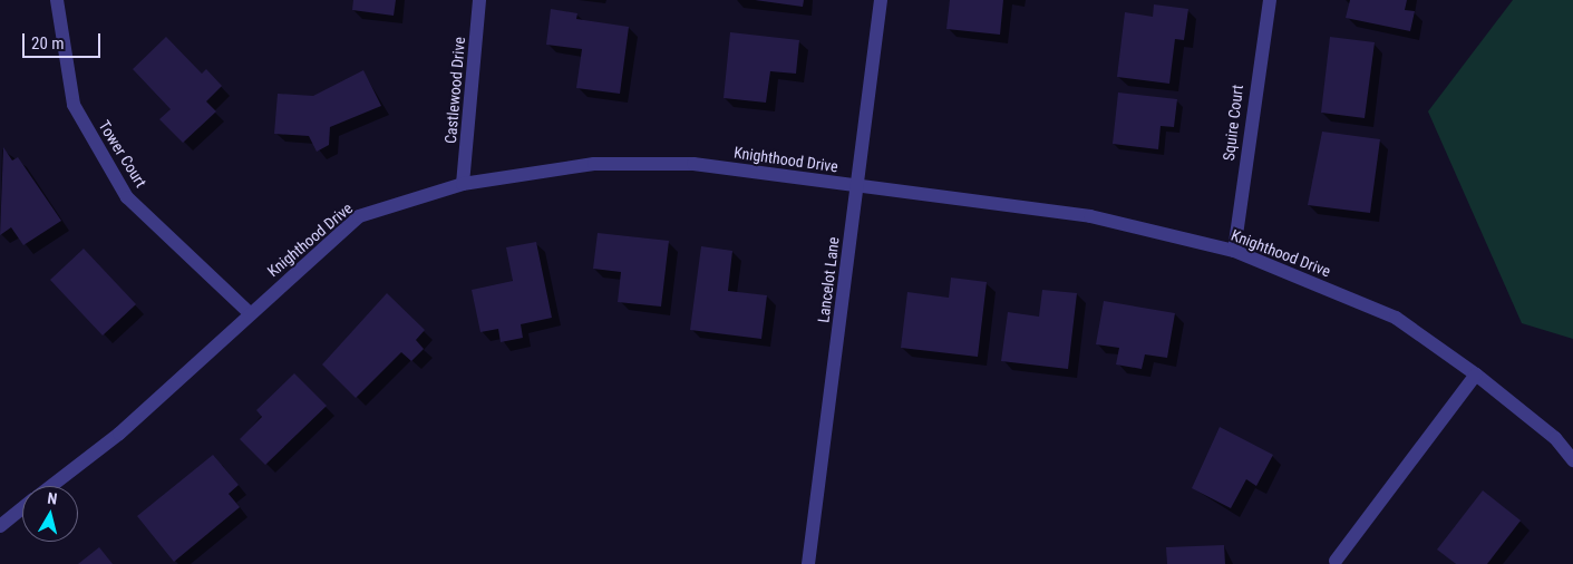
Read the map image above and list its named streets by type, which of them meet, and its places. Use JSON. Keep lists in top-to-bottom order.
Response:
{
  "streets": {
    "street": [
      "Castlewood Drive",
      "Squire Court",
      "Tower Court",
      "Knighthood Drive",
      "Lancelot Lane"
    ]
  },
  "crossings": [
    ["Castlewood Drive", "Knighthood Drive"],
    ["Squire Court", "Knighthood Drive"],
    ["Tower Court", "Knighthood Drive"],
    ["Knighthood Drive", "Lancelot Lane"]
  ],
  "scale_bar": "20 m",
  "north": "top"
}
